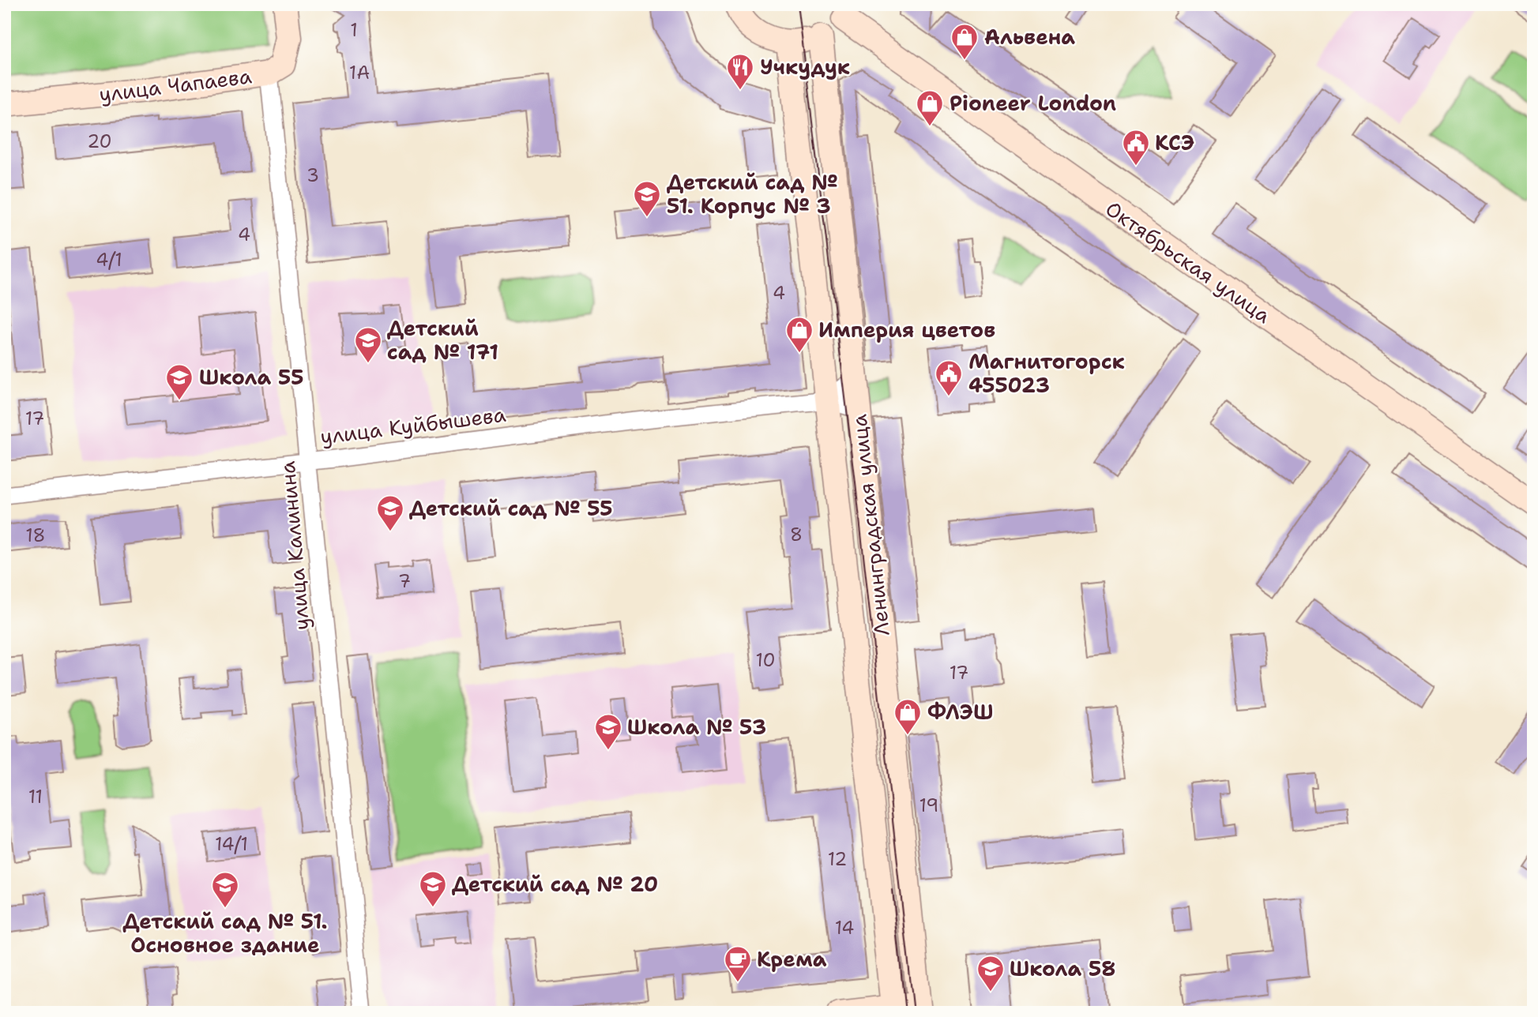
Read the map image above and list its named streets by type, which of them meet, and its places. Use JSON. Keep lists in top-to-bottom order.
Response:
{
  "streets": {
    "main road": ["улица Чапаева", "Октябрьская улица", "Ленинградская улица"],
    "street": ["улица Куйбышева", "улица Калинина"]
  },
  "crossings": [
    ["улица Чапаева", "улица Калинина"],
    ["Октябрьская улица", "Ленинградская улица"],
    ["улица Куйбышева", "Ленинградская улица"],
    ["улица Куйбышева", "улица Калинина"]
  ],
  "places": {
    "shop": [
      "Альвена",
      "Pioneer London",
      "Империя цветов",
      "ФЛЭШ"
    ],
    "restaurant": ["Учкудук"],
    "public building": ["КСЭ", "Магнитогорск 455023"],
    "school or university": [
      "Детский сад № 51. Корпус № 3",
      "Детский сад № 171",
      "Школа 55",
      "Детский сад № 55",
      "Школа № 53",
      "Детский сад № 20",
      "Детский сад № 51. Основное здание",
      "Школа 58"
    ],
    "cafe": ["Крема"]
  },
  "house_numbers": [
    "1",
    "1А",
    "20",
    "3",
    "4",
    "4/1",
    "4",
    "17",
    "8",
    "18",
    "7",
    "10",
    "17",
    "11",
    "19",
    "14/1",
    "12",
    "14"
  ]
}
